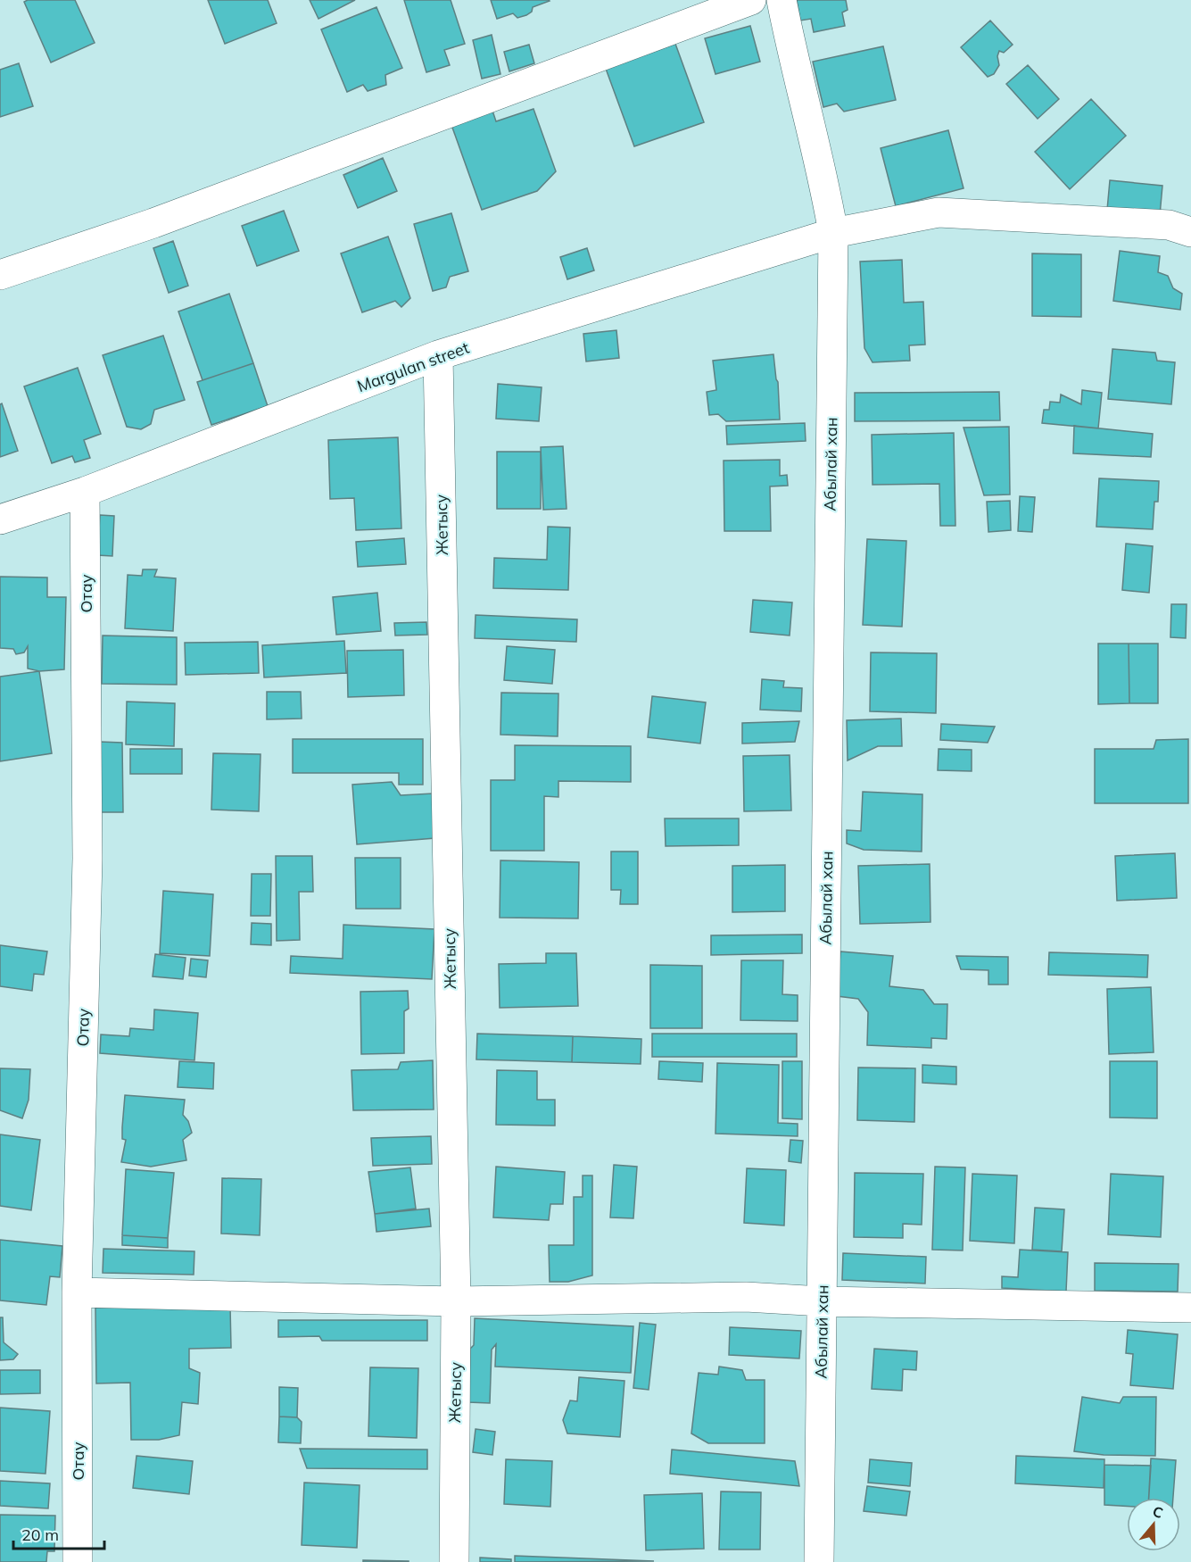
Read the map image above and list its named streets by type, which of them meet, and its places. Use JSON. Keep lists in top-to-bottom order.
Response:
{
  "streets": {
    "street": [
      "Margulan street",
      "Абылай хан",
      "Жетысу",
      "Отау"
    ]
  },
  "crossings": [
    ["Margulan street", "Абылай хан"],
    ["Margulan street", "Жетысу"],
    ["Margulan street", "Отау"]
  ],
  "scale_bar": "20 m",
  "north": "top"
}
